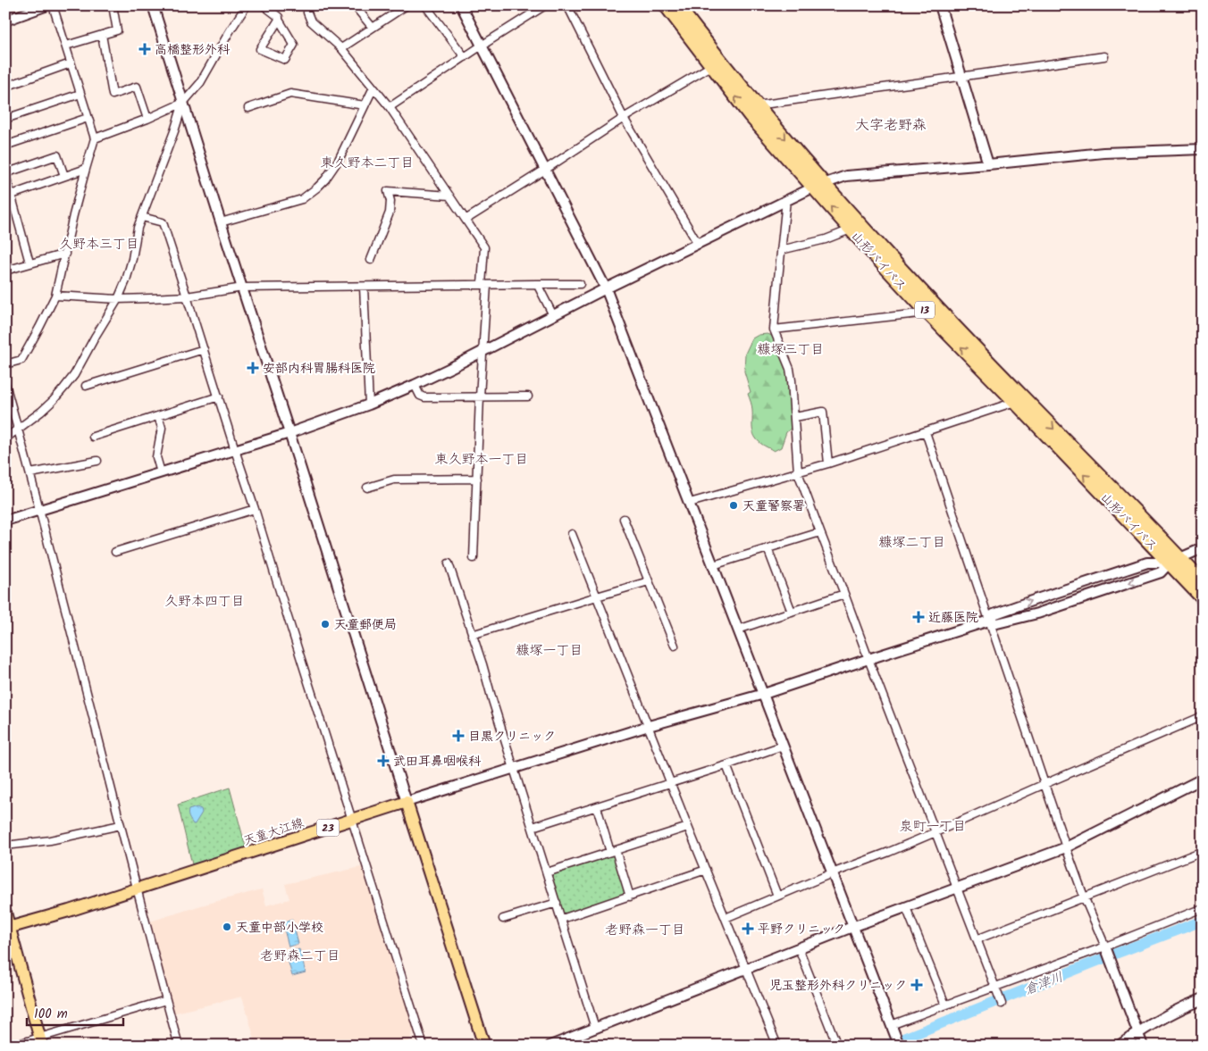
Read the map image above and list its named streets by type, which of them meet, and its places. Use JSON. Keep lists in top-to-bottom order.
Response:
{
  "streets": {
    "highway": ["山形バイパス", "13"],
    "main road": ["23", "天童大江線"]
  },
  "districts": [
    "大字老野森",
    "東久野本二丁目",
    "久野本三丁目",
    "糠塚三丁目",
    "東久野本一丁目",
    "糠塚二丁目",
    "久野本四丁目",
    "糠塚一丁目",
    "泉町一丁目",
    "老野森一丁目",
    "老野森二丁目"
  ],
  "water": ["倉津川"],
  "places": {
    "health": [
      "高橋整形外科",
      "安部内科胃腸科医院",
      "近藤医院",
      "目黒クリニック",
      "武田耳鼻咽喉科",
      "平野クリニック",
      "児玉整形外科クリニック"
    ],
    "other": ["天童警察署", "天童郵便局", "天童中部小学校"]
  },
  "scale_bar": "100 m"
}
